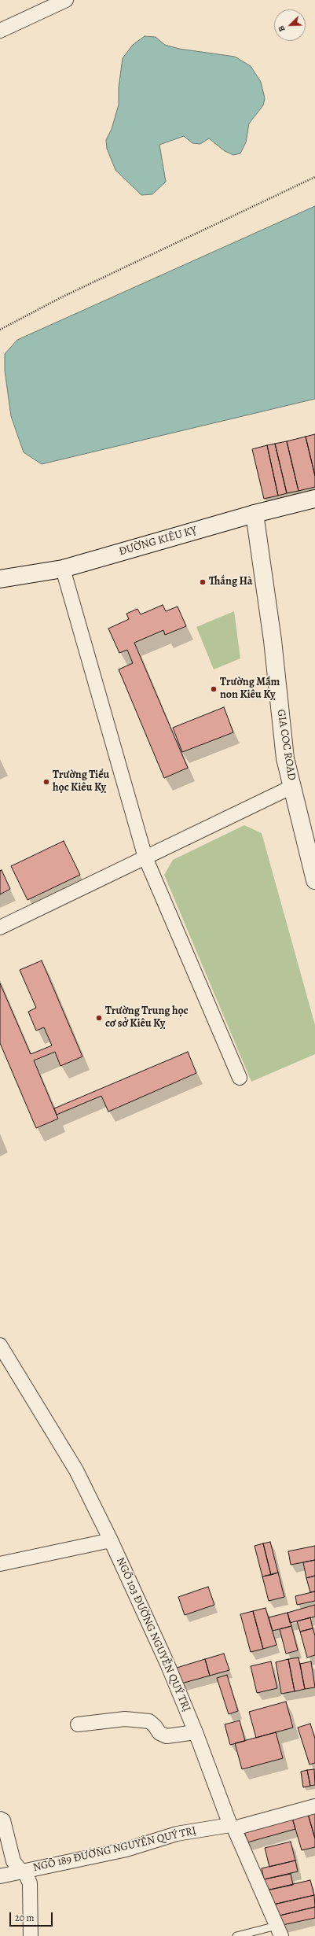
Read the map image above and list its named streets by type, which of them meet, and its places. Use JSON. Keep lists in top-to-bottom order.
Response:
{
  "streets": {
    "street": [
      "ĐƯỜNG KIÊU KỴ",
      "GIA COC ROAD",
      "NGÕ 103 ĐƯỜNG NGUYỄN QUÝ TRỊ",
      "NGÕ 189 ĐƯỜNG NGUYỄN QUÝ TRỊ"
    ]
  },
  "crossings": [
    ["ĐƯỜNG KIÊU KỴ", "GIA COC ROAD"],
    ["NGÕ 103 ĐƯỜNG NGUYỄN QUÝ TRỊ", "NGÕ 189 ĐƯỜNG NGUYỄN QUÝ TRỊ"]
  ],
  "places": [
    "Thắng Hà",
    "Trường Mầm non Kiêu Kỵ",
    "Trường Tiểu học Kiêu Kỵ",
    "Trường Trung học cơ sở Kiêu Kỵ"
  ],
  "scale_bar": "20 m",
  "north": "bottom left"
}
